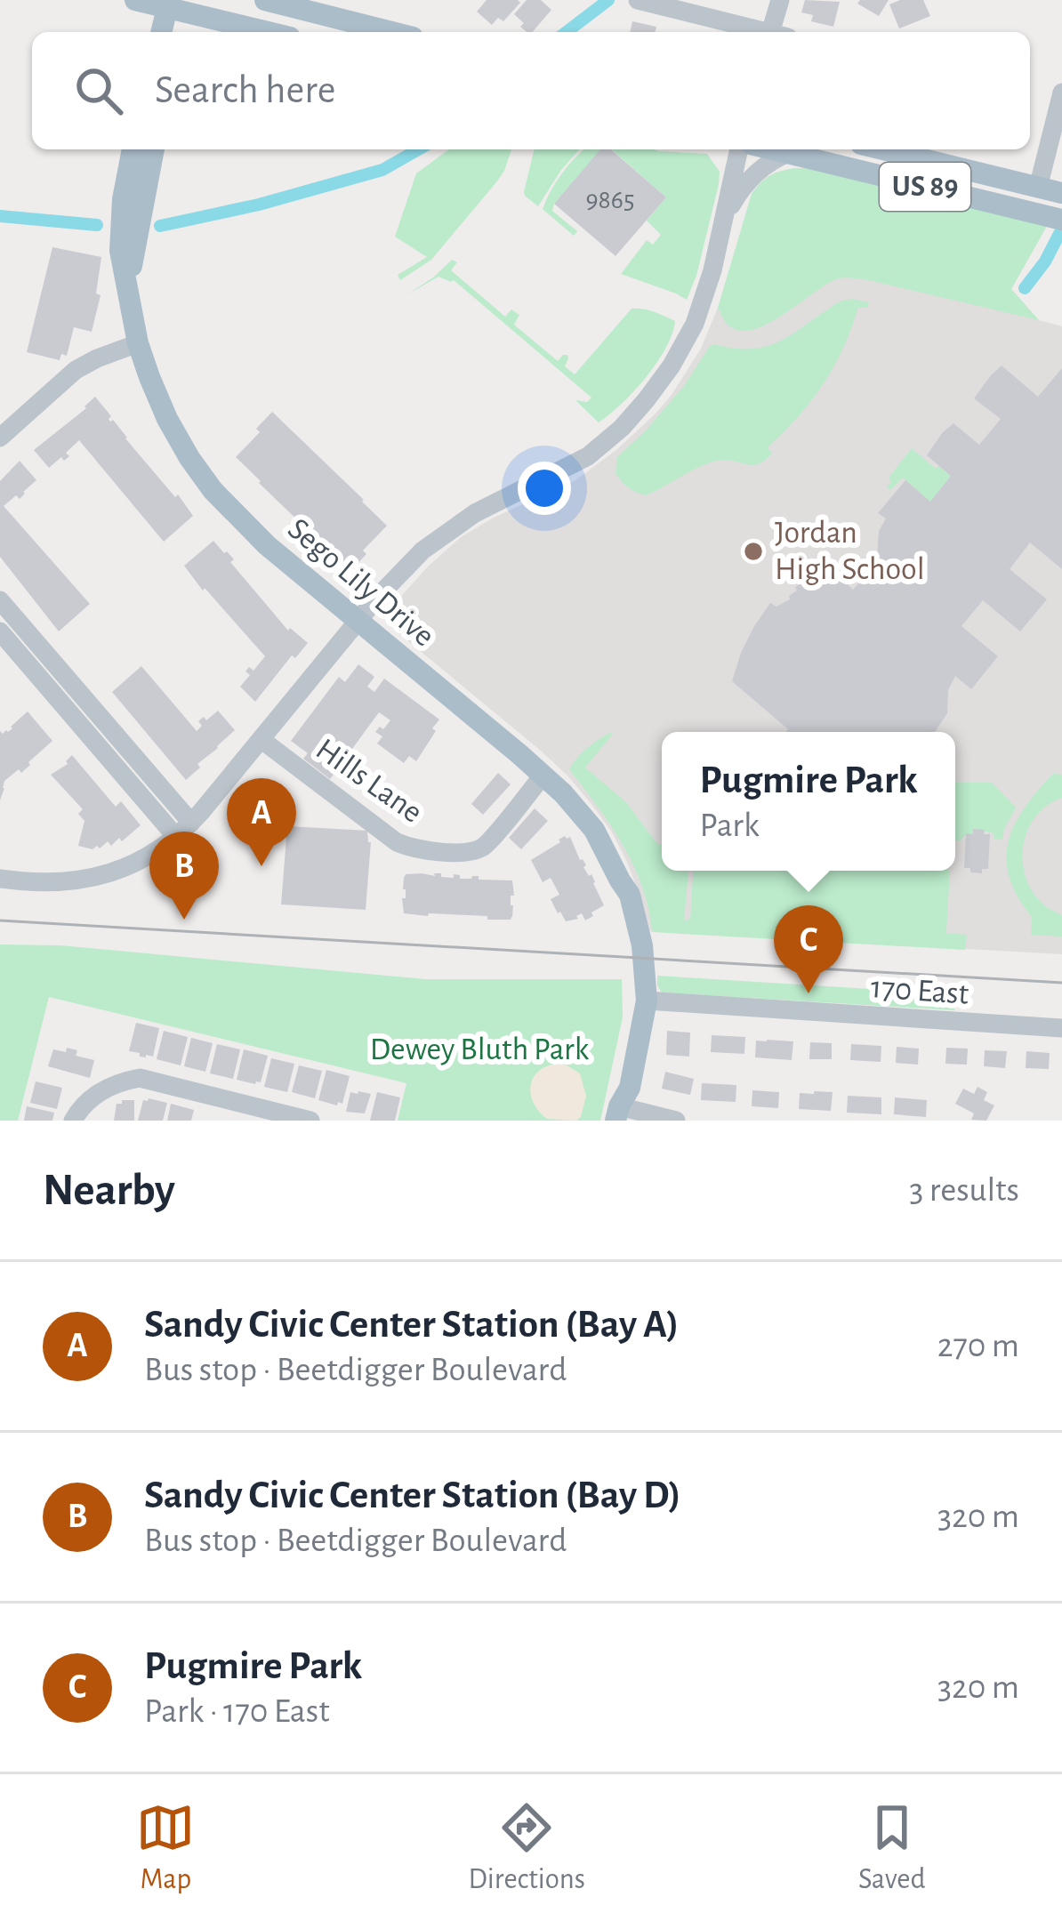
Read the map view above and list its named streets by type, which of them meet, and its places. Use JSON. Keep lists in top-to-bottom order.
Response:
{
  "streets": {
    "main road": ["US 89", "Sego Lily Drive"],
    "street": ["Hills Lane", "170 East"]
  },
  "crossings": [
    ["Sego Lily Drive", "Hills Lane"],
    ["Sego Lily Drive", "170 East"]
  ],
  "parks": ["Dewey Bluth Park"],
  "places": ["Jordan High School"],
  "house_numbers": ["9865"],
  "page": {
    "search": "Search here",
    "popup": ["Pugmire Park", "Park"],
    "pins": ["A", "B", "C"],
    "heading": ["Nearby", "3 results"],
    "list": [
      {
        "mark": "A",
        "name": "Sandy Civic Center Station (Bay A)",
        "note": "Bus stop · Beetdigger Boulevard",
        "value": "270 m"
      },
      {
        "mark": "B",
        "name": "Sandy Civic Center Station (Bay D)",
        "note": "Bus stop · Beetdigger Boulevard",
        "value": "320 m"
      },
      {
        "mark": "C",
        "name": "Pugmire Park",
        "note": "Park · 170 East",
        "value": "320 m"
      }
    ],
    "nav": ["Map", "Directions", "Saved"]
  }
}
